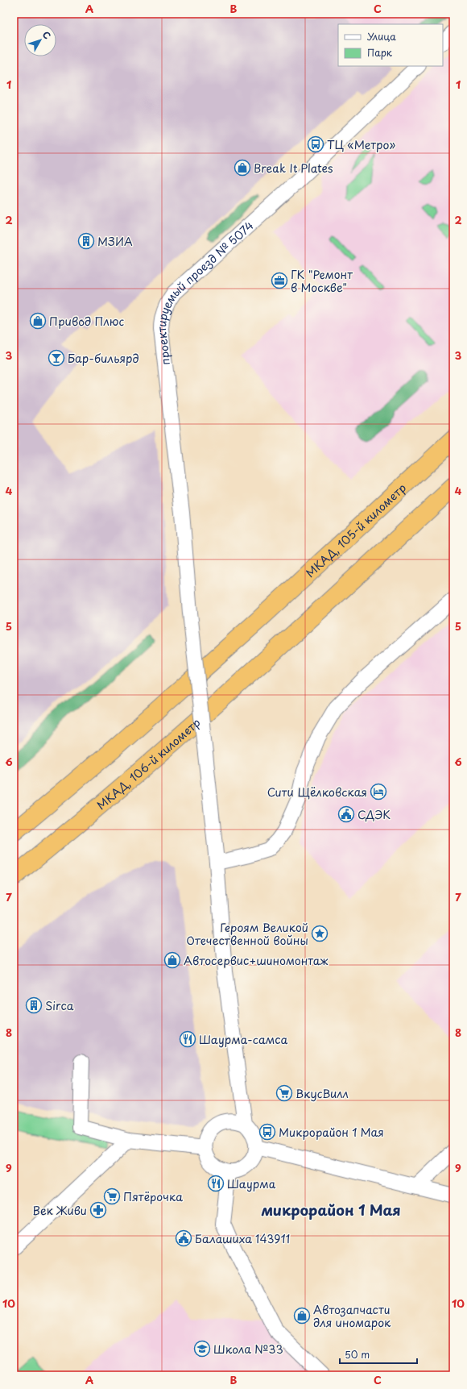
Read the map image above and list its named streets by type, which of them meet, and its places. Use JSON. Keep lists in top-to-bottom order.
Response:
{
  "streets": {
    "highway": ["МКАД, 105-й километр", "МКАД, 106-й километр"],
    "street": ["проектируемый проезд № 5074"]
  },
  "districts": ["микрорайон 1 Мая"],
  "places": {
    "bus stop": ["ТЦ «Метро»", "Микрорайон 1 Мая"],
    "shop": [
      "Break It Plates",
      "Привод Плюс",
      "Автосервис+шиномонтаж",
      "Автозапчасти для иномарок"
    ],
    "building": ["МЗИА", "Sirca"],
    "office": ["ГК \"Ремонт в Москве\""],
    "bar": ["Бар-бильярд"],
    "hotel": ["Сити Щёлковская"],
    "public building": ["СДЭК", "Балашиха 143911"],
    "place": ["Героям Великой Отечественной войны"],
    "restaurant": ["Шаурма-самса", "Шаурма"],
    "supermarket": ["ВкусВилл", "Пятёрочка"],
    "pharmacy": ["Век Живи"],
    "school or university": ["Школа №33"]
  },
  "legend": ["Улица", "Парк"],
  "scale_bar": "50 m",
  "north": "top right",
  "grid": {
    "columns": ["A", "B", "C"],
    "rows": [
      "1",
      "2",
      "3",
      "4",
      "5",
      "6",
      "7",
      "8",
      "9",
      "10"
    ]
  }
}
